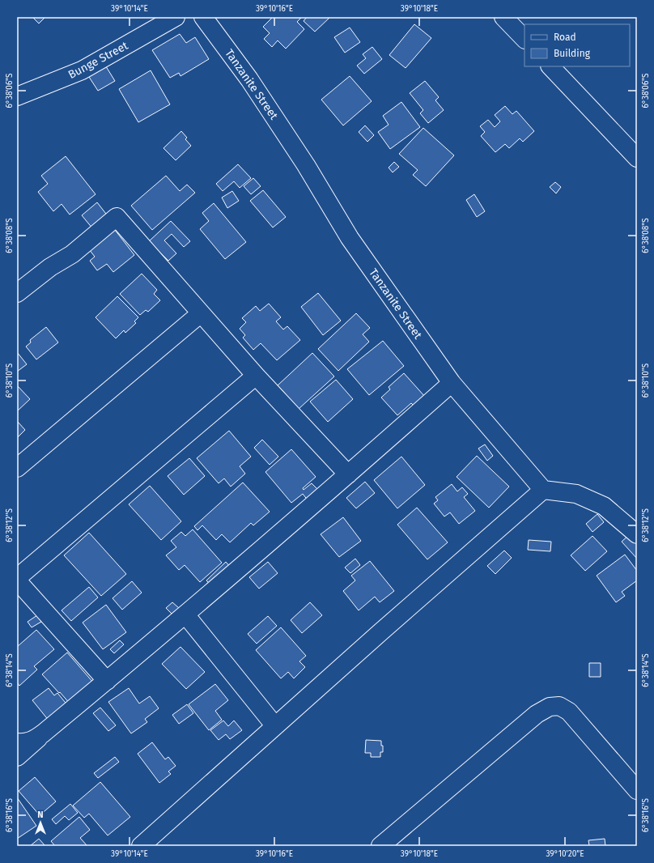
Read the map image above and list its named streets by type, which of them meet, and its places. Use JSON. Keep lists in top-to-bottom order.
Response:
{
  "streets": {
    "street": ["Bunge Street", "Tanzanite Street"]
  },
  "legend": ["Road", "Building"],
  "north": "top",
  "coordinates": [
    "39°10'14\"E",
    "39°10'16\"E",
    "39°10'18\"E",
    "6°38'06\"S",
    "6°38'08\"S",
    "6°38'10\"S",
    "6°38'12\"S",
    "6°38'14\"S",
    "6°38'16\"S",
    "39°10'20\"E"
  ]
}
